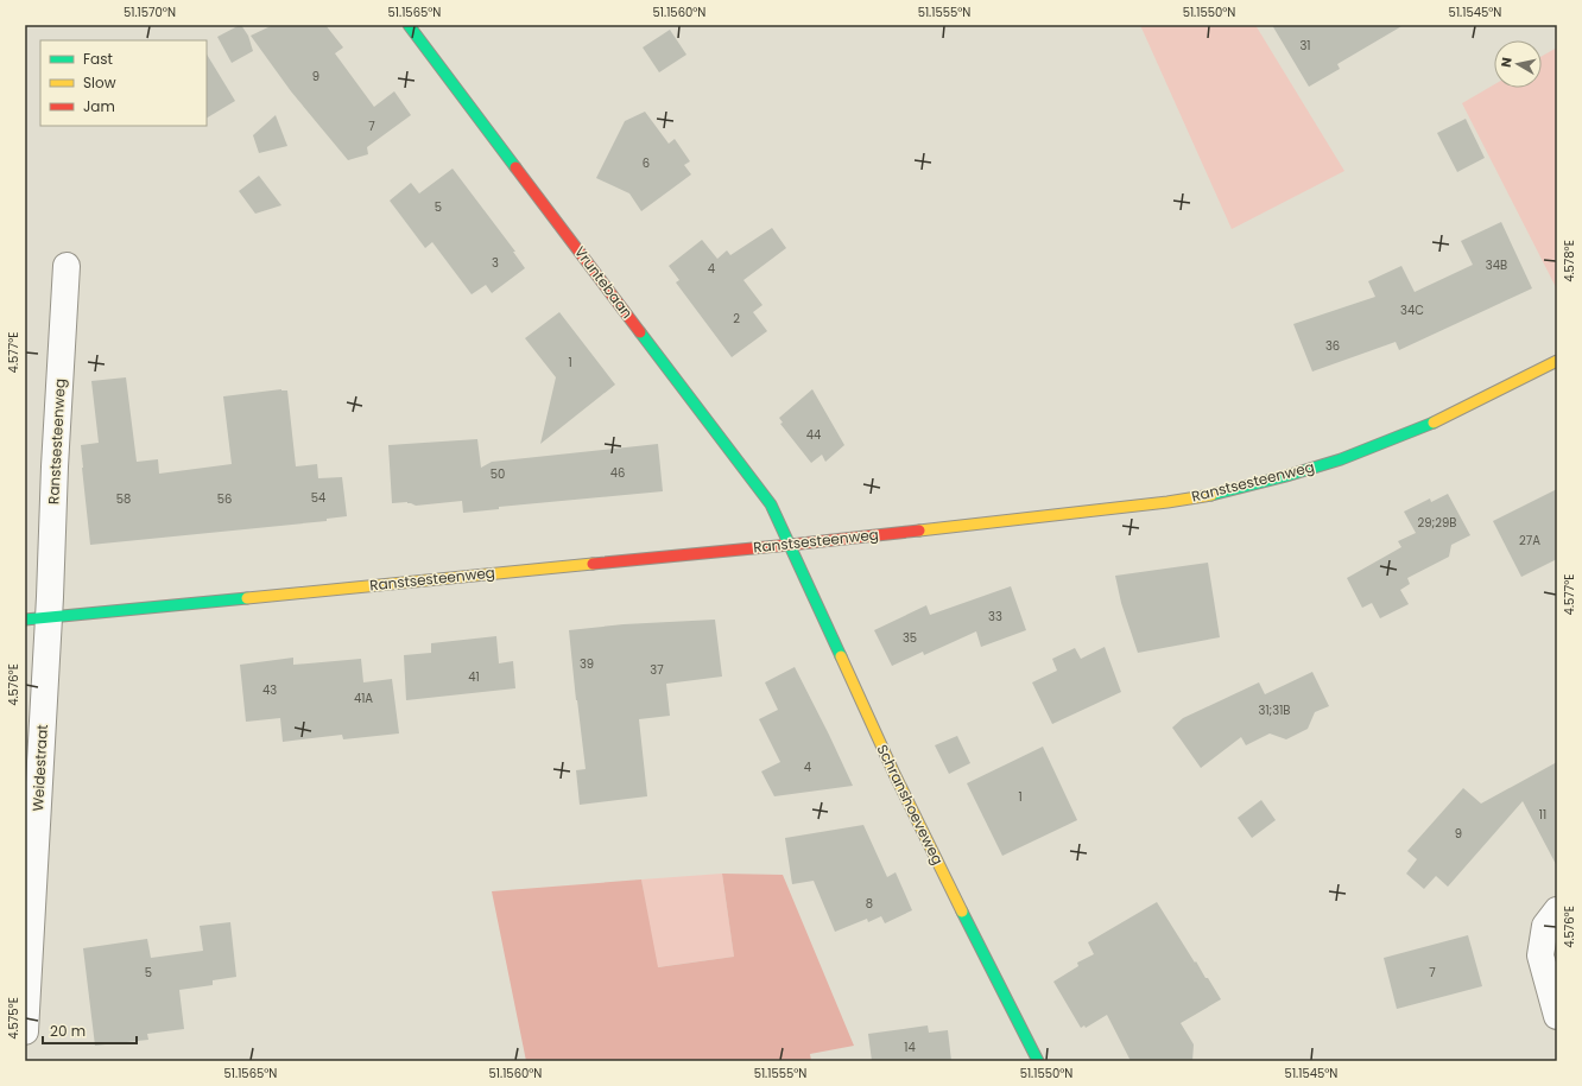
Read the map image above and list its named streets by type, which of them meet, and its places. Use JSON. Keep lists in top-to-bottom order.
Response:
{
  "streets": {
    "street": [
      "Vruntebaan",
      "Ranstsesteenweg",
      "Weidestraat",
      "Schranshoeveweg"
    ]
  },
  "crossings": [
    ["Vruntebaan", "Ranstsesteenweg"],
    ["Vruntebaan", "Schranshoeveweg"],
    ["Ranstsesteenweg", "Weidestraat"],
    ["Ranstsesteenweg", "Schranshoeveweg"]
  ],
  "house_numbers": [
    "31",
    "9",
    "7",
    "6",
    "5",
    "3",
    "34B",
    "4",
    "34C",
    "2",
    "36",
    "1",
    "44",
    "46",
    "50",
    "54",
    "58",
    "56",
    "29;29B",
    "27A",
    "33",
    "35",
    "39",
    "37",
    "41",
    "43",
    "41A",
    "31;31B",
    "4",
    "1",
    "11",
    "9",
    "8",
    "5",
    "7",
    "14"
  ],
  "legend": ["Fast", "Slow", "Jam"],
  "scale_bar": "20 m",
  "north": "left",
  "coordinates": [
    "51.1570°N",
    "51.1565°N",
    "51.1560°N",
    "51.1555°N",
    "51.1550°N",
    "51.1545°N",
    "4.578°E",
    "4.577°E",
    "4.576°E",
    "4.575°E"
  ]
}
